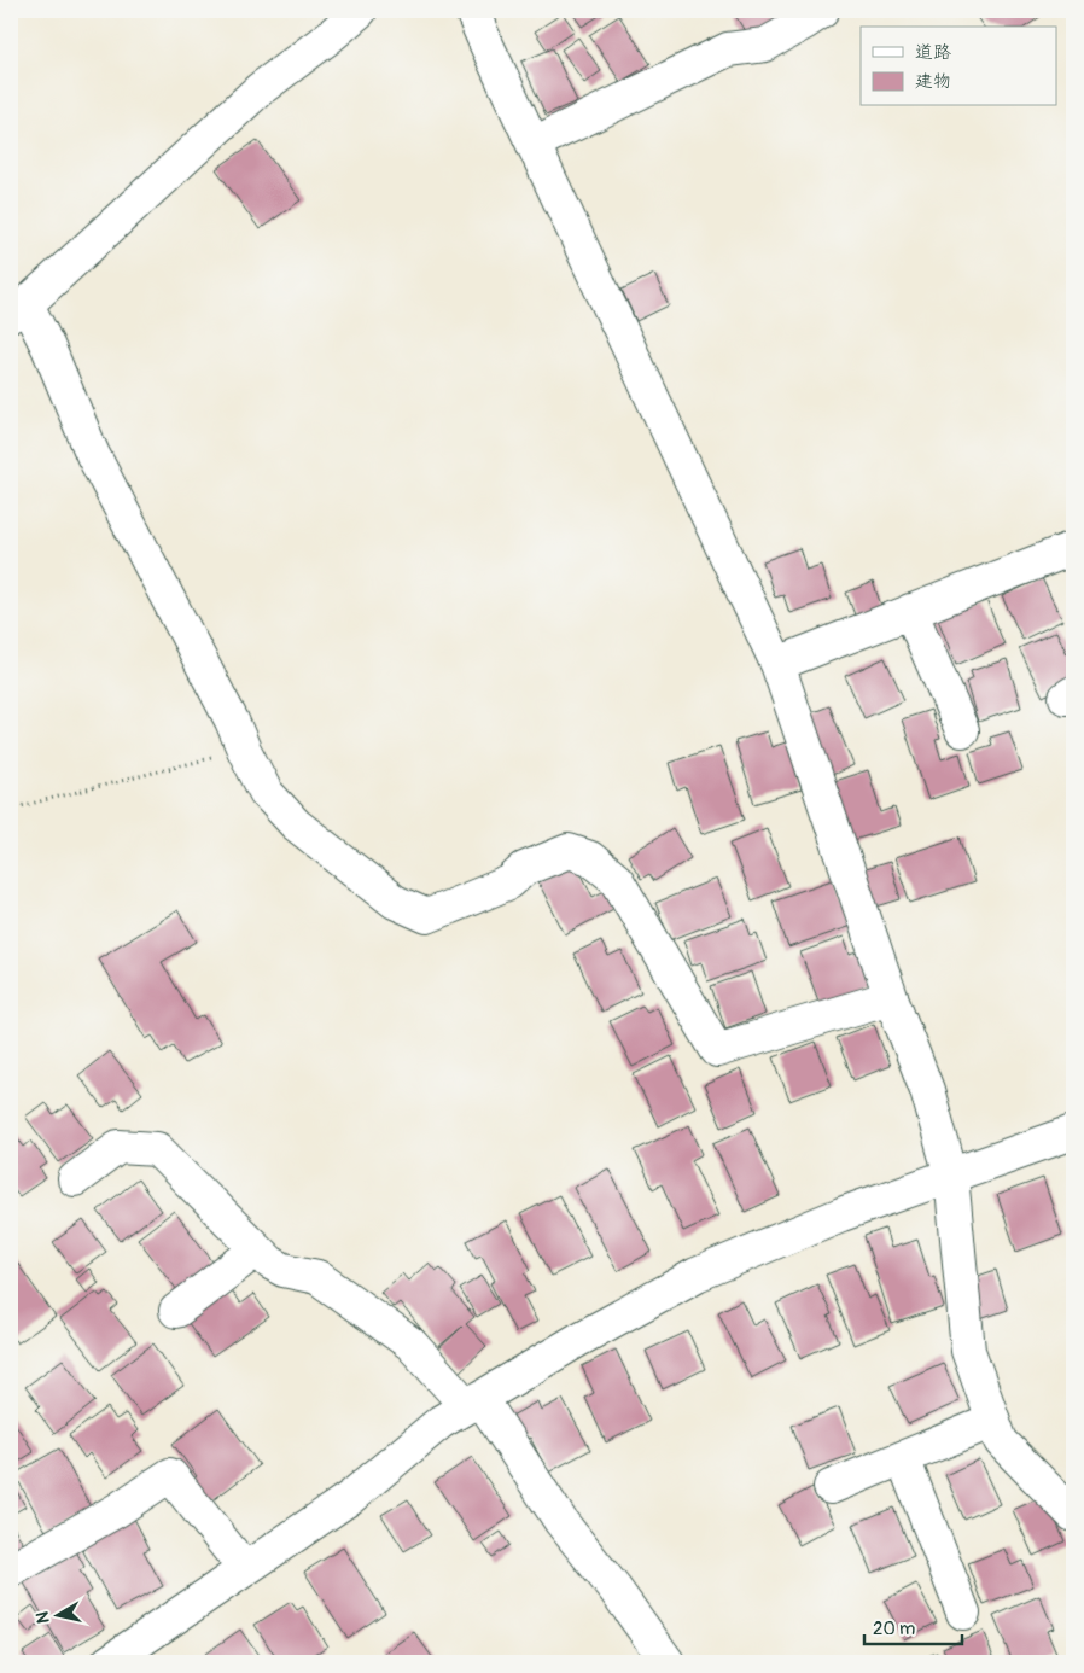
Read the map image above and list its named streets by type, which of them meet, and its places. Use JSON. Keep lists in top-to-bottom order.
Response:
{
  "legend": ["道路", "建物"],
  "scale_bar": "20 m",
  "north": "left"
}
